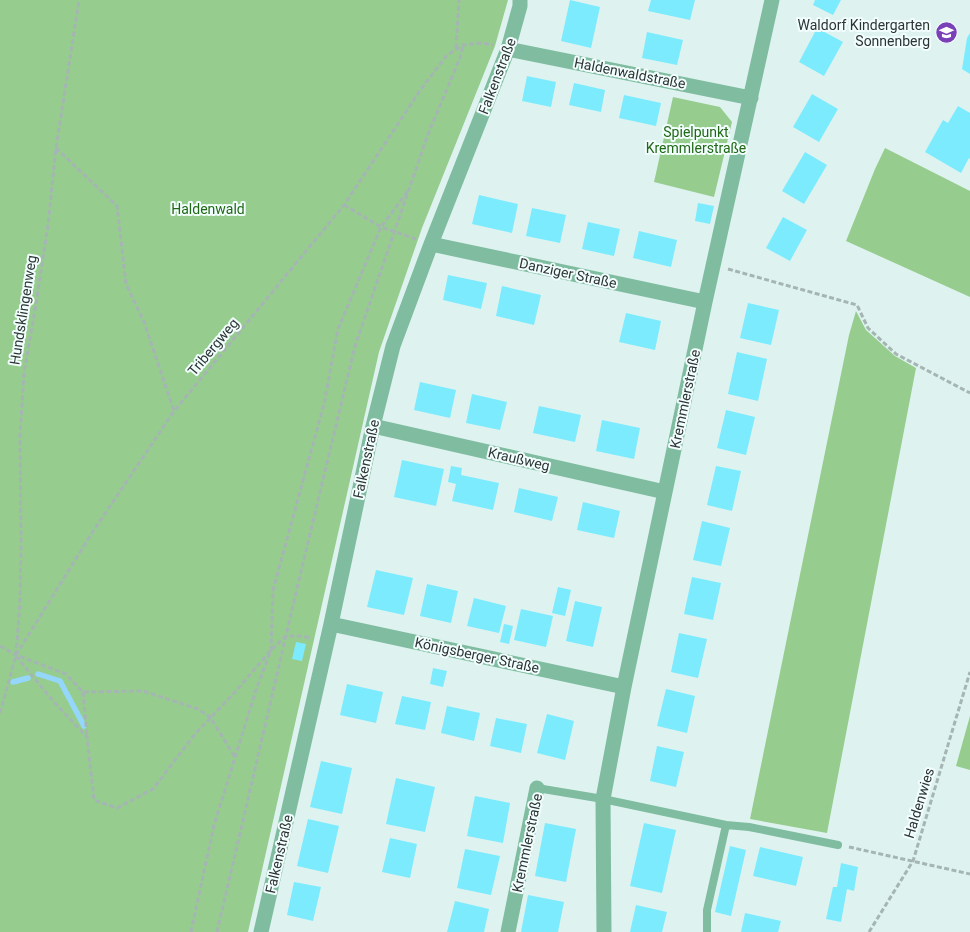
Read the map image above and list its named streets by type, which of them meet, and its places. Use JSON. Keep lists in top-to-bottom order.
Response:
{
  "streets": {
    "street": [
      "Haldenwaldstraße",
      "Falkenstraße",
      "Danziger Straße",
      "Kremmlerstraße",
      "Kraußweg",
      "Königsberger Straße"
    ],
    "path": ["Hundsklingenweg", "Tribergweg", "Haldenwies"]
  },
  "crossings": [
    ["Haldenwaldstraße", "Falkenstraße"],
    ["Haldenwaldstraße", "Kremmlerstraße"],
    ["Falkenstraße", "Danziger Straße"],
    ["Falkenstraße", "Kraußweg"],
    ["Falkenstraße", "Königsberger Straße"],
    ["Danziger Straße", "Kremmlerstraße"],
    ["Hundsklingenweg", "Tribergweg"],
    ["Kremmlerstraße", "Kraußweg"],
    ["Kremmlerstraße", "Königsberger Straße"]
  ],
  "parks": ["Spielpunkt Kremmlerstraße", "Haldenwald"],
  "places": {
    "school or university": ["Waldorf Kindergarten Sonnenberg"]
  }
}
